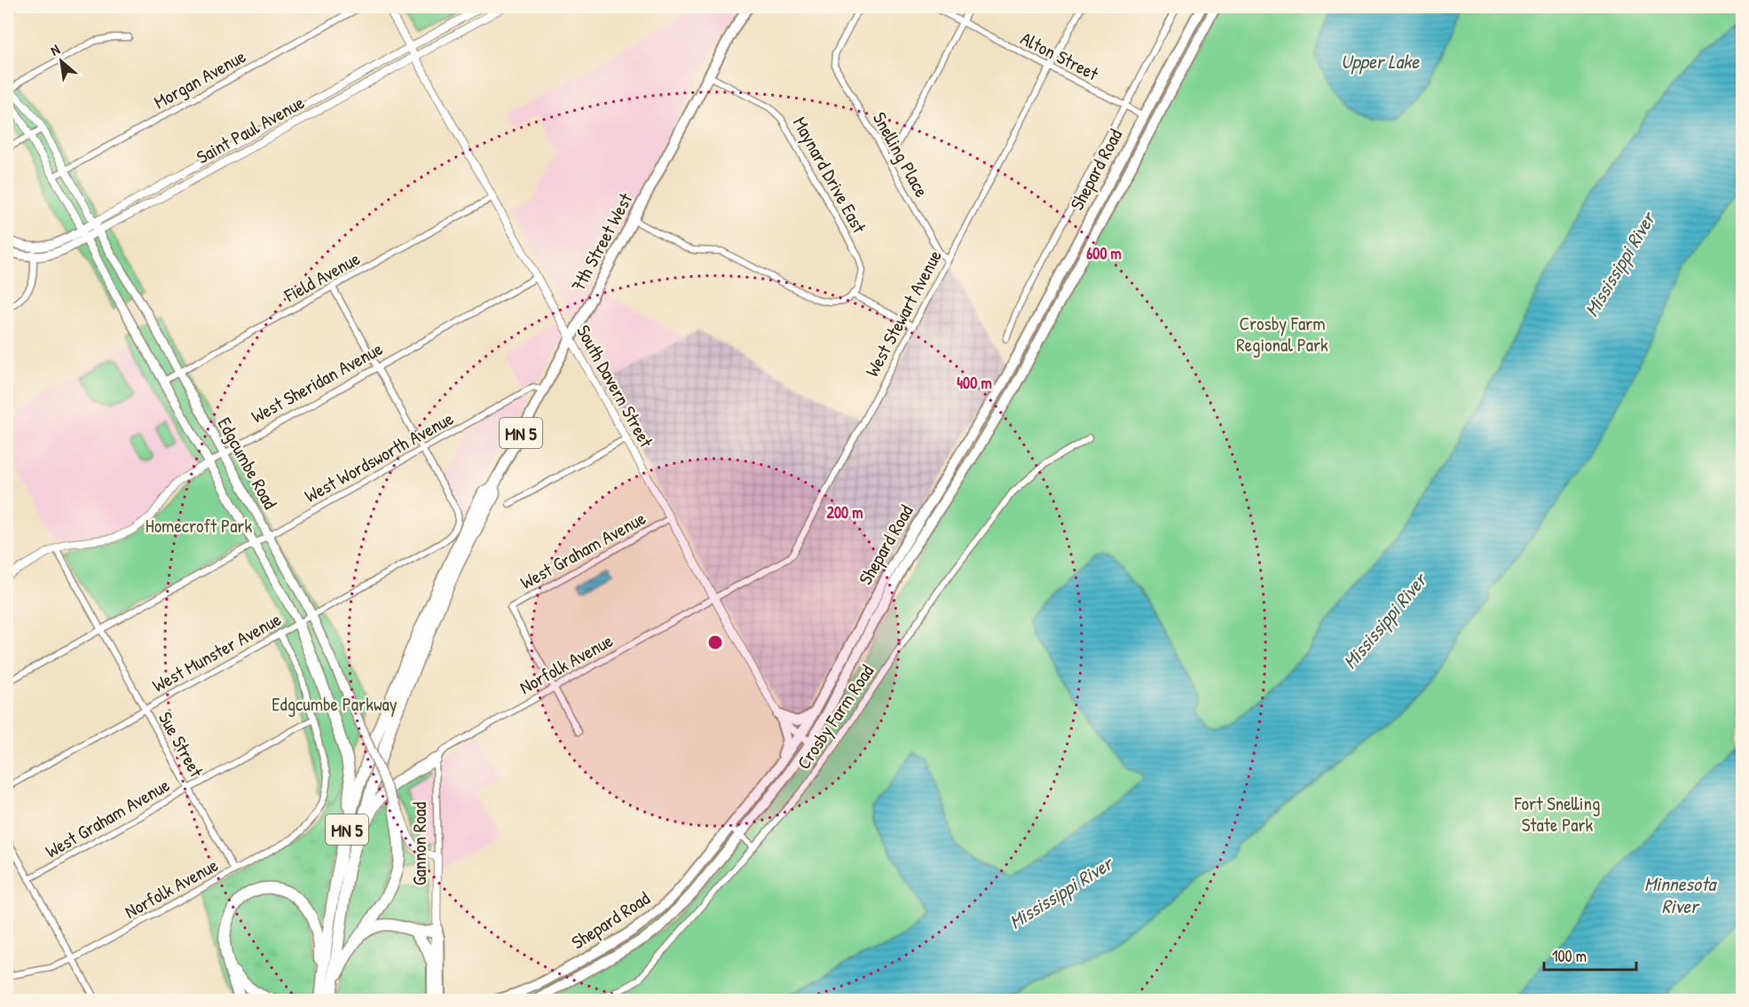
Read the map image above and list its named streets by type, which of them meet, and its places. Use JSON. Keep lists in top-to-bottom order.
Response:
{
  "streets": {
    "highway": ["7th Street West", "MN 5"],
    "main road": [
      "Saint Paul Avenue",
      "Shepard Road",
      "Edgcumbe Road",
      "Gannon Road"
    ],
    "street": [
      "Alton Street",
      "Morgan Avenue",
      "Snelling Place",
      "Maynard Drive East",
      "Field Avenue",
      "West Stewart Avenue",
      "West Sheridan Avenue",
      "South Davern Street",
      "West Wordsworth Avenue",
      "West Graham Avenue",
      "West Munster Avenue",
      "Norfolk Avenue",
      "Crosby Farm Road",
      "Sue Street"
    ]
  },
  "crossings": [
    ["Alton Street", "Shepard Road"],
    ["Alton Street", "West Stewart Avenue"],
    ["Morgan Avenue", "Edgcumbe Road"],
    ["Saint Paul Avenue", "South Davern Street"],
    ["Saint Paul Avenue", "Edgcumbe Road"],
    ["Snelling Place", "West Stewart Avenue"],
    ["Shepard Road", "South Davern Street"],
    ["Maynard Drive East", "7th Street West"],
    ["7th Street West", "South Davern Street"],
    ["7th Street West", "MN 5"],
    ["7th Street West", "West Wordsworth Avenue"],
    ["Field Avenue", "South Davern Street"],
    ["Field Avenue", "Edgcumbe Road"],
    ["West Stewart Avenue", "South Davern Street"],
    ["West Stewart Avenue", "Norfolk Avenue"],
    ["West Sheridan Avenue", "South Davern Street"],
    ["West Sheridan Avenue", "Edgcumbe Road"],
    ["West Sheridan Avenue", "Sue Street"],
    ["South Davern Street", "West Graham Avenue"],
    ["South Davern Street", "Norfolk Avenue"],
    ["West Wordsworth Avenue", "Edgcumbe Road"],
    ["West Wordsworth Avenue", "West Munster Avenue"],
    ["West Wordsworth Avenue", "Sue Street"],
    ["Edgcumbe Road", "West Munster Avenue"],
    ["Edgcumbe Road", "Gannon Road"],
    ["West Graham Avenue", "Norfolk Avenue"],
    ["West Graham Avenue", "Sue Street"],
    ["West Munster Avenue", "Sue Street"],
    ["Norfolk Avenue", "Sue Street"],
    ["Norfolk Avenue", "Gannon Road"]
  ],
  "water": ["Upper Lake", "Mississippi River", "Minnesota River"],
  "parks": [
    "Crosby Farm Regional Park",
    "Homecroft Park",
    "Edgcumbe Parkway",
    "Fort Snelling State Park"
  ],
  "scale_bar": "100 m",
  "north": "top left",
  "rings": ["600 m", "400 m", "200 m"]
}
